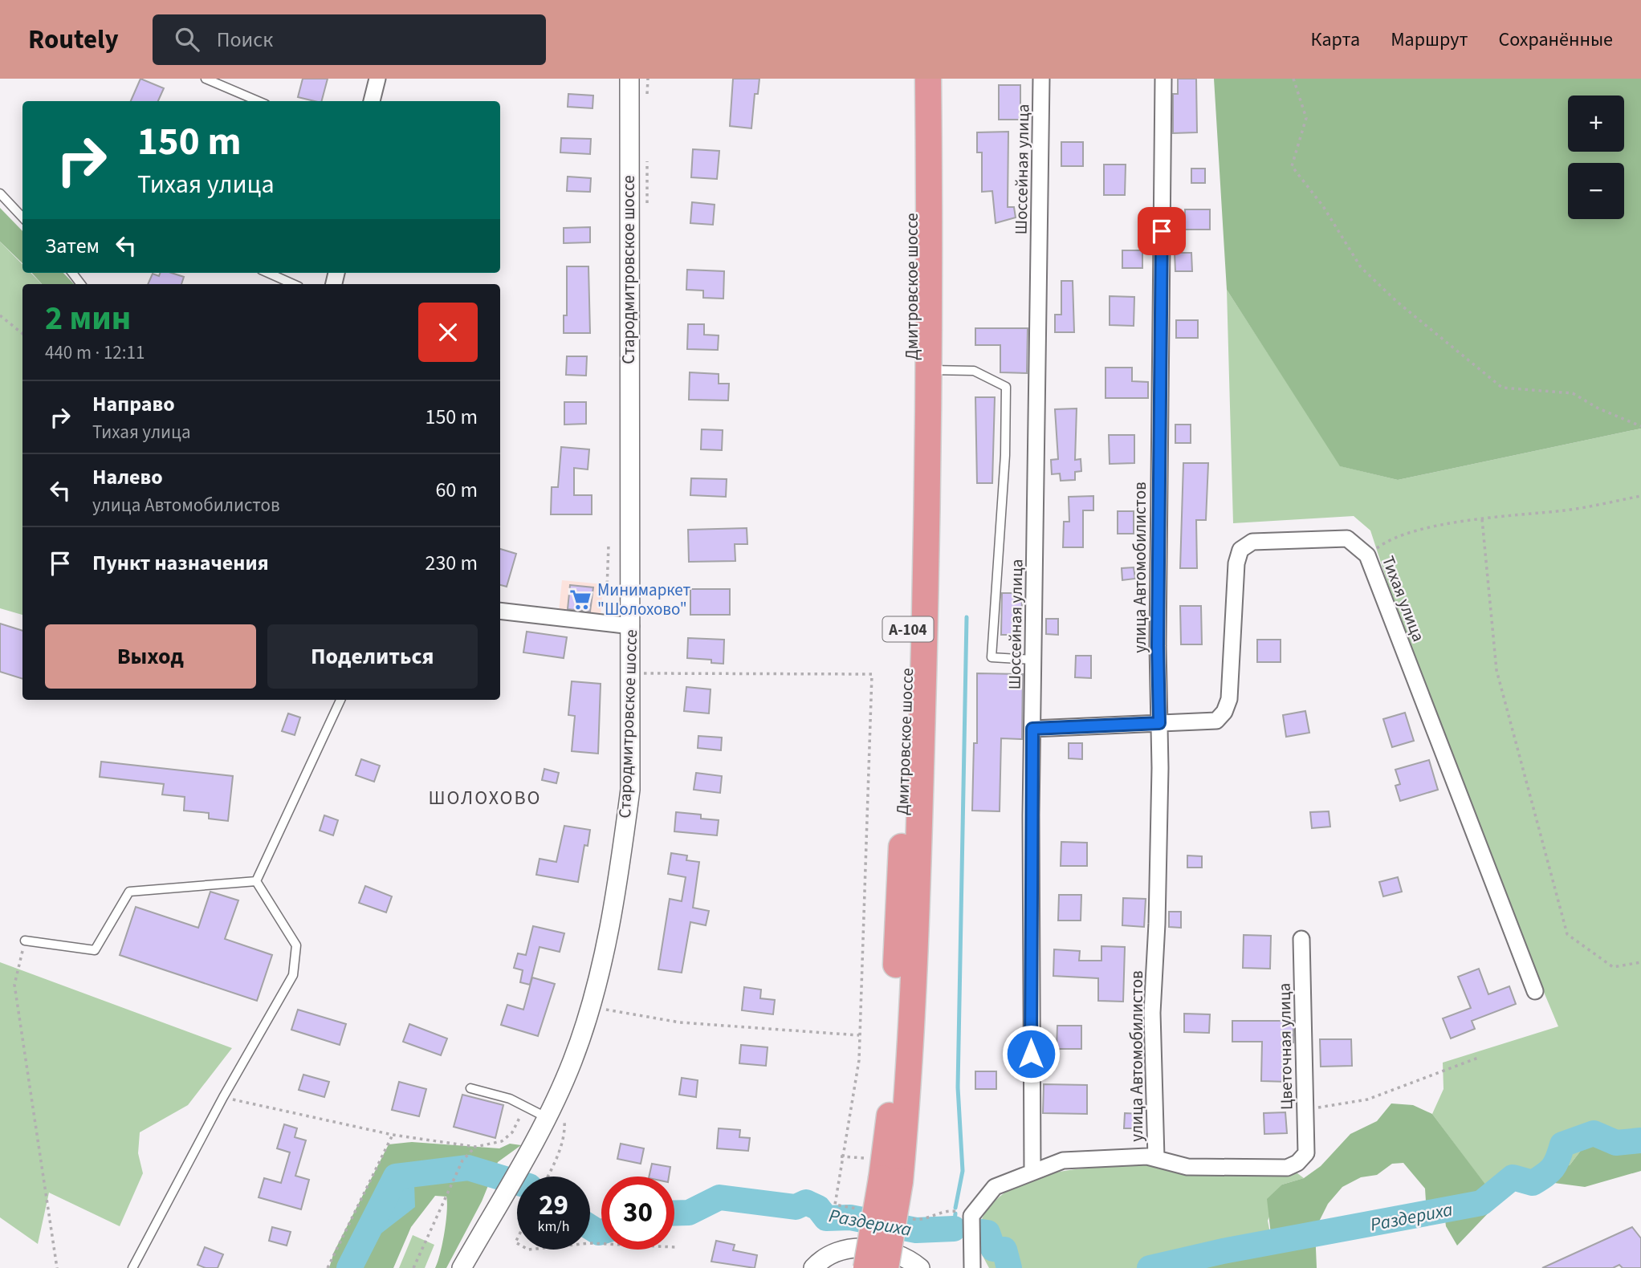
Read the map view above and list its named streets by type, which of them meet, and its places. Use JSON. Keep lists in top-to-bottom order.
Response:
{
  "streets": {
    "highway": ["Дмитровское шоссе", "А-104"],
    "street": [
      "Шоссейная улица",
      "Стародмитровское шоссе",
      "улица Автомобилистов",
      "Тихая улица",
      "Цветочная улица"
    ]
  },
  "crossings": [
    ["Шоссейная улица", "Тихая улица"],
    ["улица Автомобилистов", "Тихая улица"],
    ["улица Автомобилистов", "Цветочная улица"]
  ],
  "districts": ["ШОЛОХОВО"],
  "water": ["Раздериха"],
  "places": {
    "supermarket": ["Минимаркет \"Шолохово\""]
  },
  "page": {
    "header": "Routely",
    "search": "Поиск",
    "nav": ["Карта", "Маршрут", "Сохранённые"],
    "map_buttons": ["+", "−"],
    "turn": ["150 m", "Тихая улица"],
    "then": "Затем",
    "heading": ["2 мин", "440 m · 12:11"],
    "list": [
      {
        "name": "Направо",
        "note": "Тихая улица",
        "value": "150 m"
      },
      {
        "name": "Налево",
        "note": "улица Автомобилистов",
        "value": "60 m"
      },
      {
        "name": "Пункт назначения",
        "value": "230 m"
      }
    ],
    "buttons": ["Выход", "Поделиться"],
    "speed": "29 km/h",
    "limit": "30"
  }
}
